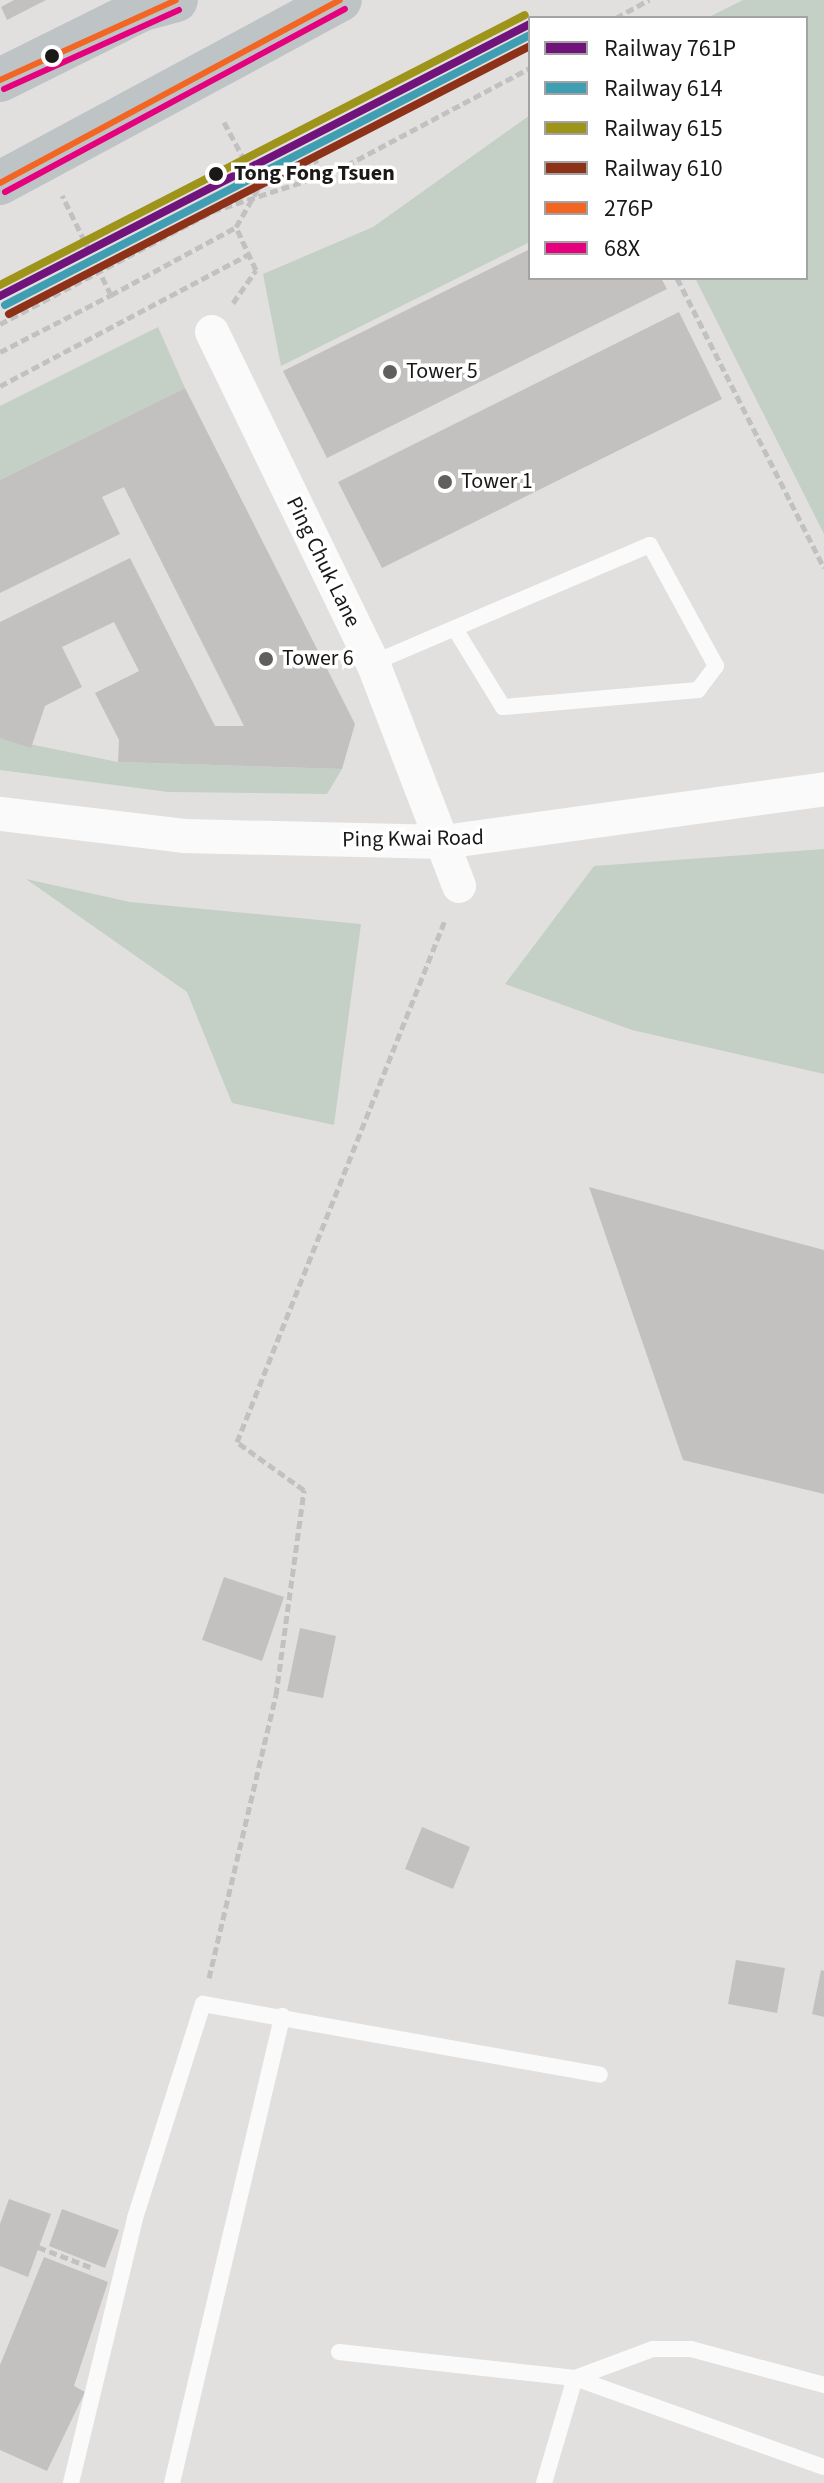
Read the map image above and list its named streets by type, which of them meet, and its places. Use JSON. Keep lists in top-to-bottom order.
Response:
{
  "streets": {
    "street": ["Ping Chuk Lane", "Ping Kwai Road"]
  },
  "crossings": [
    ["Ping Chuk Lane", "Ping Kwai Road"]
  ],
  "places": [
    "Tong Fong Tsuen",
    "Tower 5",
    "Tower 1",
    "Tower 6"
  ],
  "lines": [
    "transit line 276P",
    "transit line 68X",
    "rail line 615",
    "rail line 761P",
    "rail line 614",
    "rail line 610"
  ],
  "legend": [
    "Railway 761P",
    "Railway 614",
    "Railway 615",
    "Railway 610",
    "276P",
    "68X"
  ]
}
